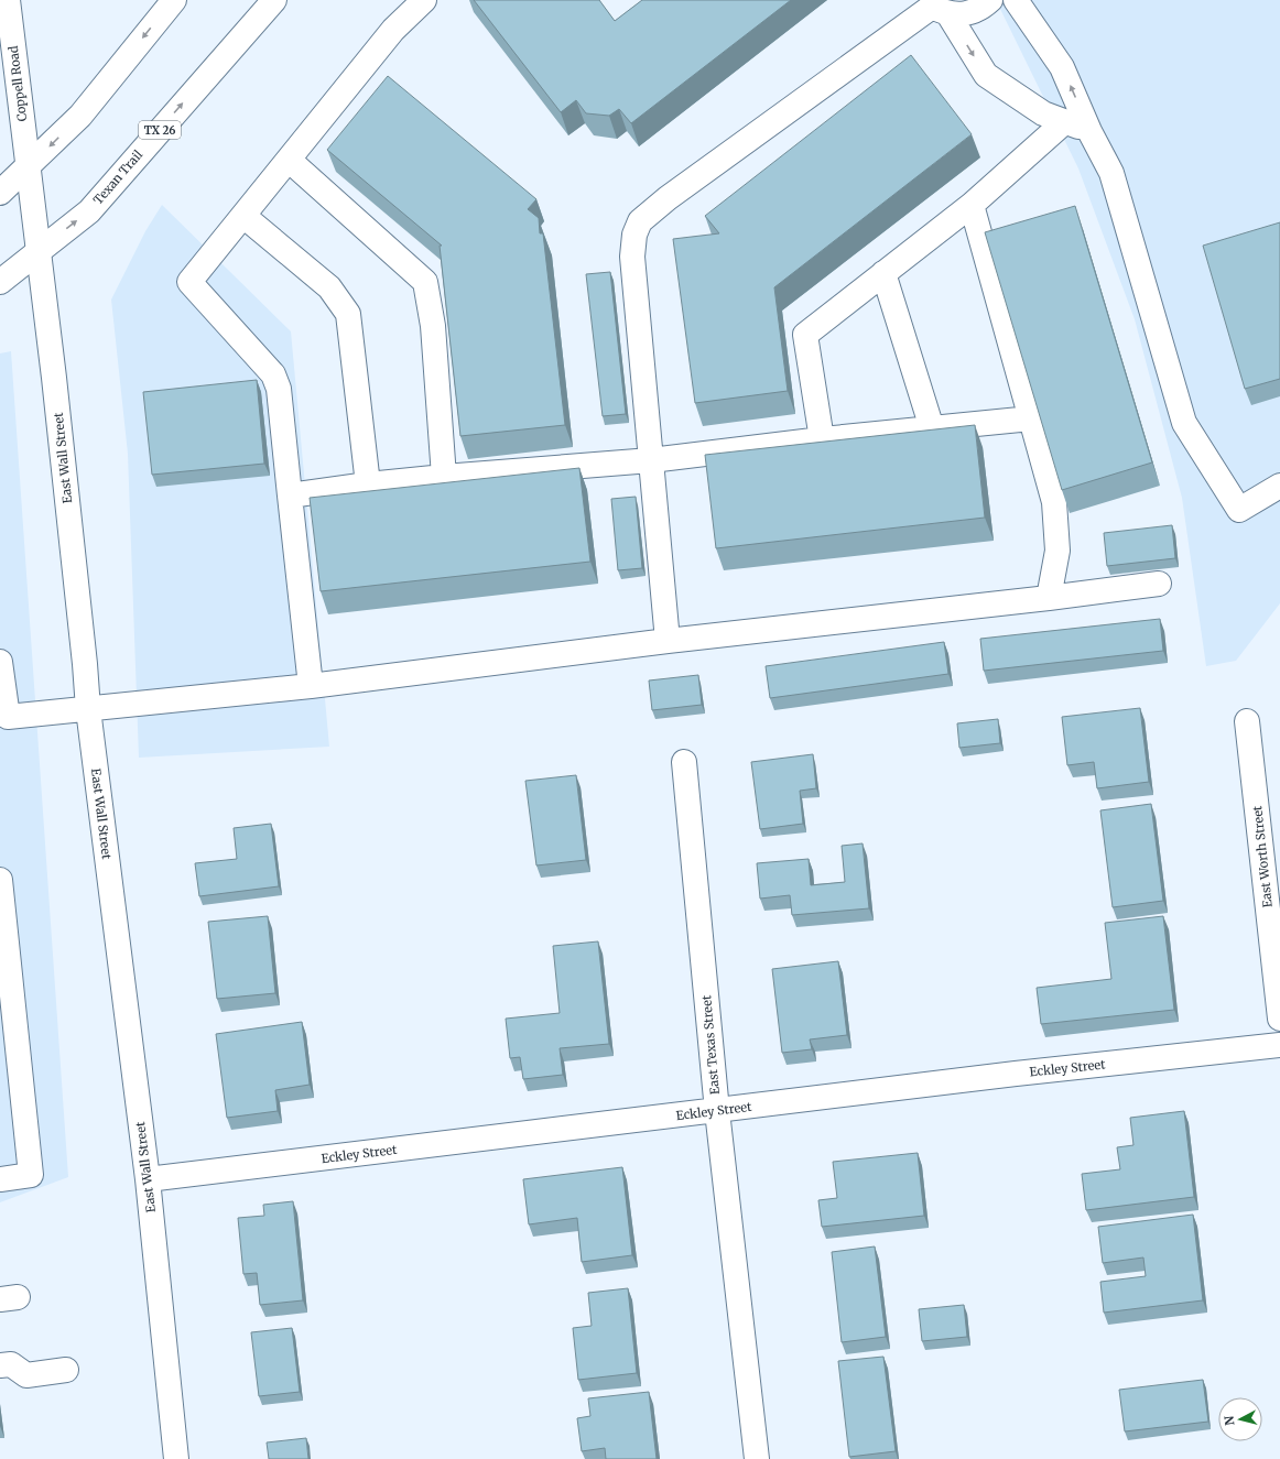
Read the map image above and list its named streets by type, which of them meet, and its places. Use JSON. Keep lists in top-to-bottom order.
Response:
{
  "streets": {
    "street": [
      "Coppell Road",
      "TX 26",
      "Texan Trail",
      "East Wall Street",
      "East Worth Street",
      "East Texas Street",
      "Eckley Street"
    ]
  },
  "crossings": [
    ["Coppell Road", "East Wall Street"],
    ["Texan Trail", "East Wall Street"],
    ["East Wall Street", "Eckley Street"],
    ["East Texas Street", "Eckley Street"]
  ],
  "north": "left"
}
